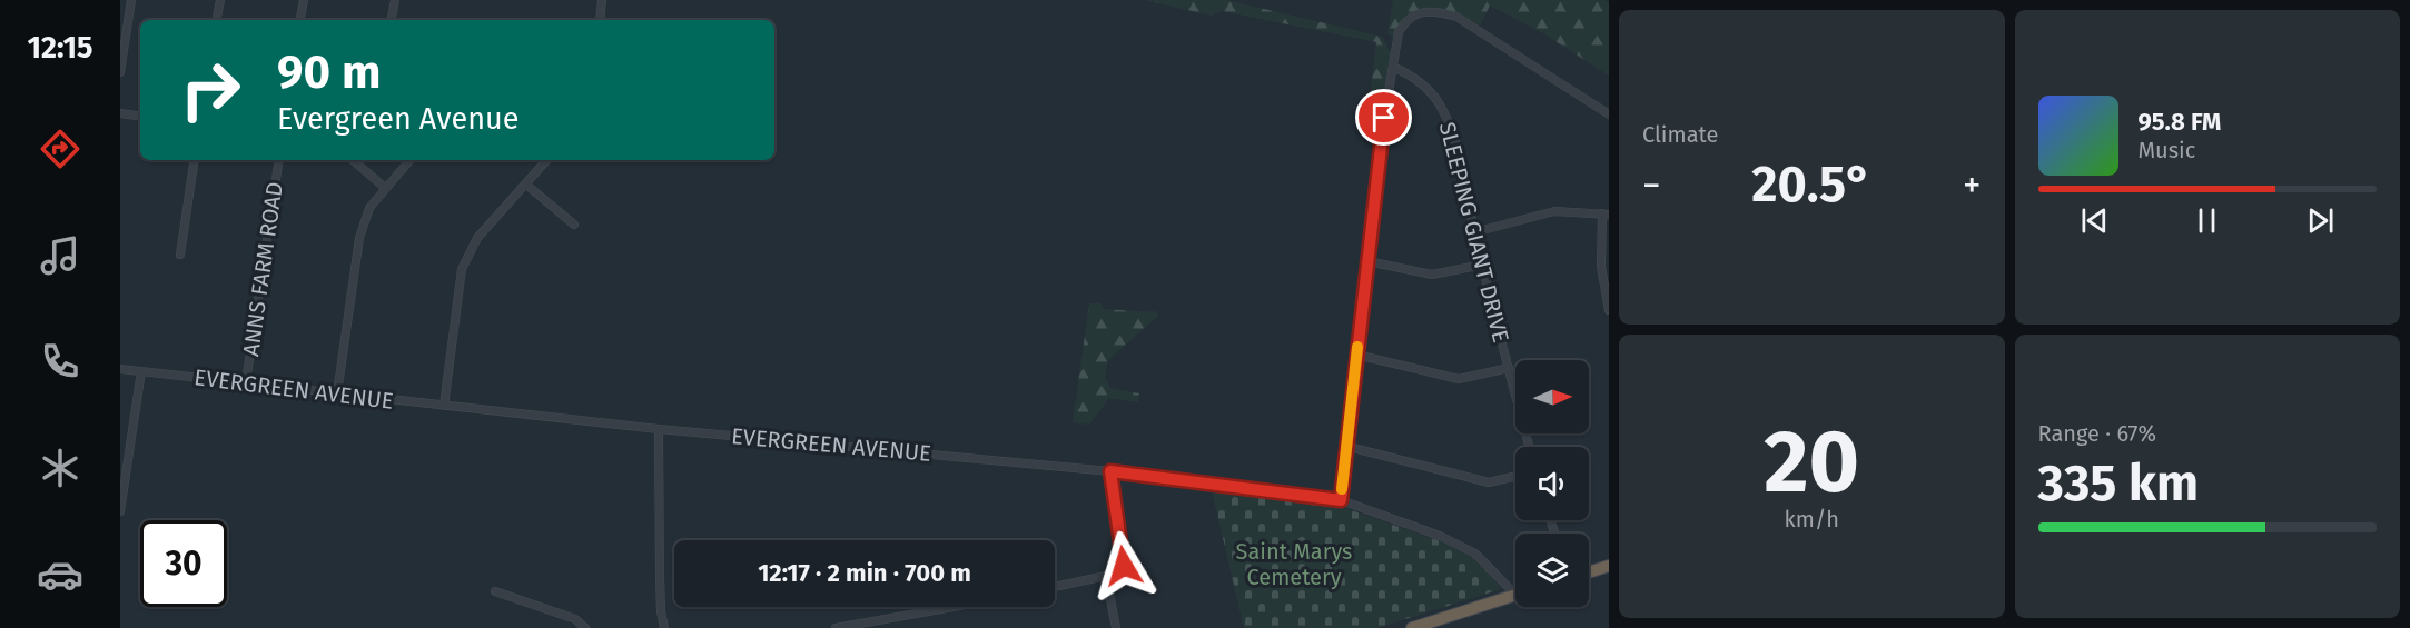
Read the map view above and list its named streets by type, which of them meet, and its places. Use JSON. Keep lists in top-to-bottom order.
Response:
{
  "streets": {
    "street": ["SLEEPING GIANT DRIVE", "ANNS FARM ROAD", "EVERGREEN AVENUE"]
  },
  "crossings": [
    ["ANNS FARM ROAD", "EVERGREEN AVENUE"]
  ],
  "parks": ["Saint Marys Cemetery"],
  "north": "right",
  "page": {
    "tabs": "12:15",
    "tile": [
      "Climate",
      ["20", "km/h"],
      ["Range · 67%", "335 km"]
    ],
    "turn": ["90 m", "Evergreen Avenue"],
    "song": ["95.8 FM", "Music"],
    "heat": ["−", "20.5°", "+"],
    "limit": "30",
    "trip": "12:17 · 2 min · 700 m"
  }
}
